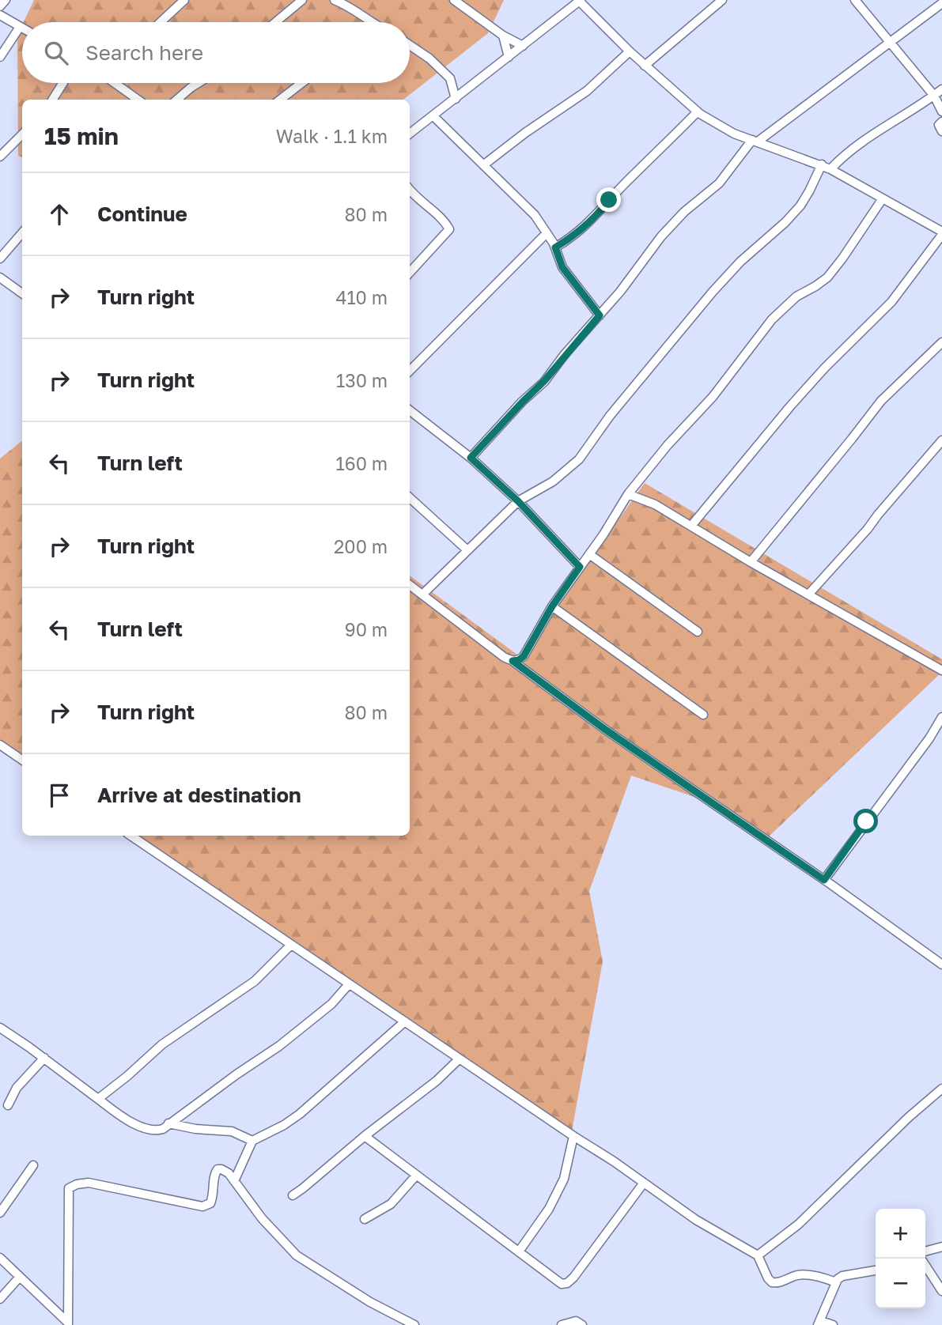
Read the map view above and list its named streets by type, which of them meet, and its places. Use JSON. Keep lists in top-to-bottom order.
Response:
{
  "page": {
    "search": "Search here",
    "heading": ["15 min", "Walk · 1.1 km"],
    "list": [
      ["Continue", "80 m"],
      ["Turn right", "410 m"],
      ["Turn right", "130 m"],
      ["Turn left", "160 m"],
      ["Turn right", "200 m"],
      ["Turn left", "90 m"],
      ["Turn right", "80 m"],
      "Arrive at destination"
    ],
    "map_buttons": ["+", "−"]
  }
}
